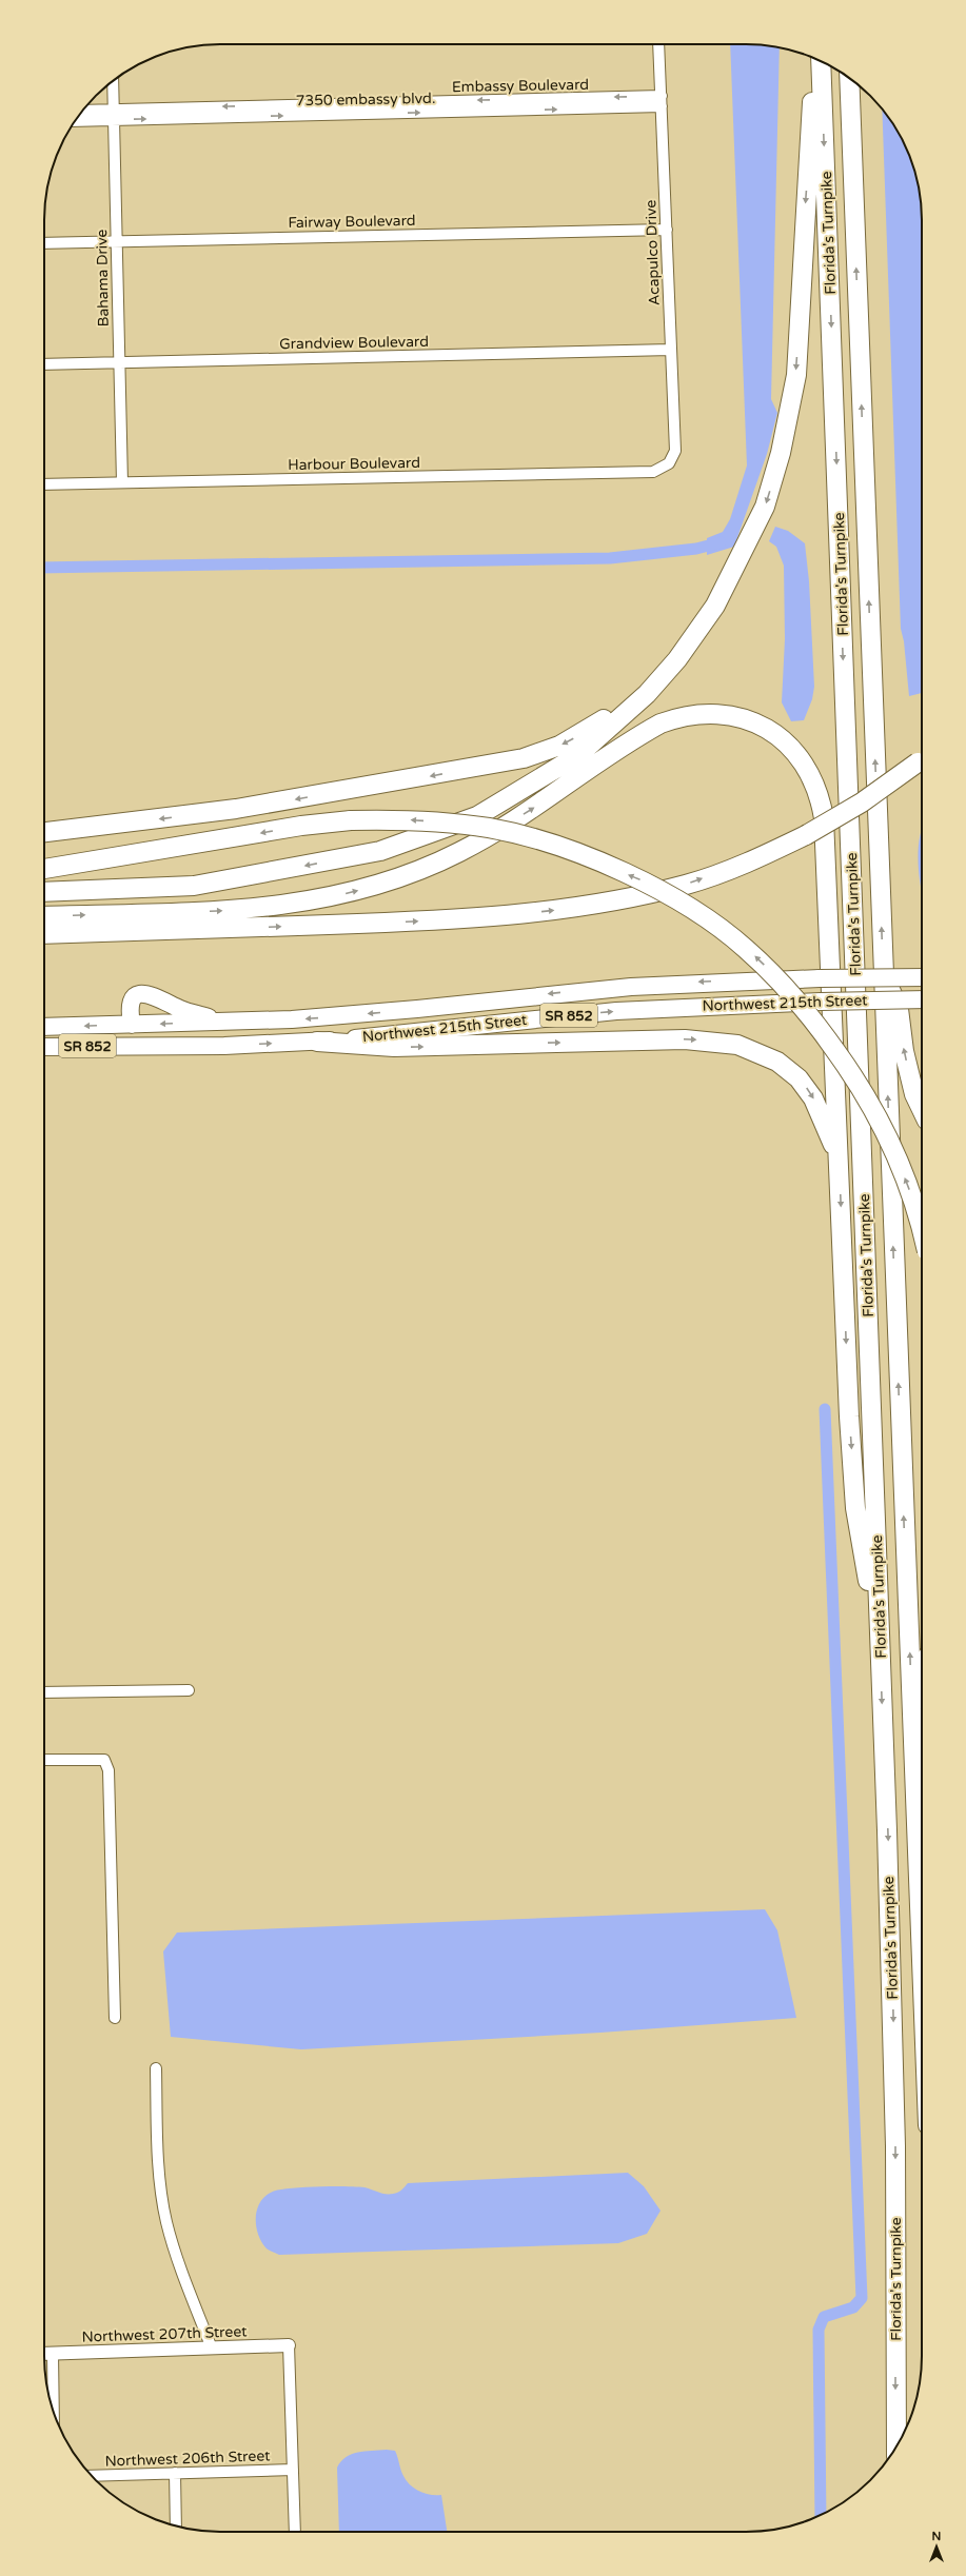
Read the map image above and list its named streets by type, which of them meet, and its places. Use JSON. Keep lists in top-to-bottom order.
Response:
{
  "streets": {
    "highway": ["Florida's Turnpike"],
    "main road": ["Northwest 215th Street", "SR 852"],
    "street": [
      "Embassy Boulevard",
      "Fairway Boulevard",
      "Acapulco Drive",
      "Bahama Drive",
      "Grandview Boulevard",
      "Harbour Boulevard",
      "Northwest 207th Street",
      "Northwest 206th Street"
    ]
  },
  "crossings": [
    ["Embassy Boulevard", "Acapulco Drive"],
    ["Embassy Boulevard", "Bahama Drive"],
    ["Fairway Boulevard", "Acapulco Drive"],
    ["Fairway Boulevard", "Bahama Drive"],
    ["Acapulco Drive", "Grandview Boulevard"],
    ["Acapulco Drive", "Harbour Boulevard"],
    ["Bahama Drive", "Grandview Boulevard"],
    ["Bahama Drive", "Harbour Boulevard"]
  ],
  "north": "top"
}
